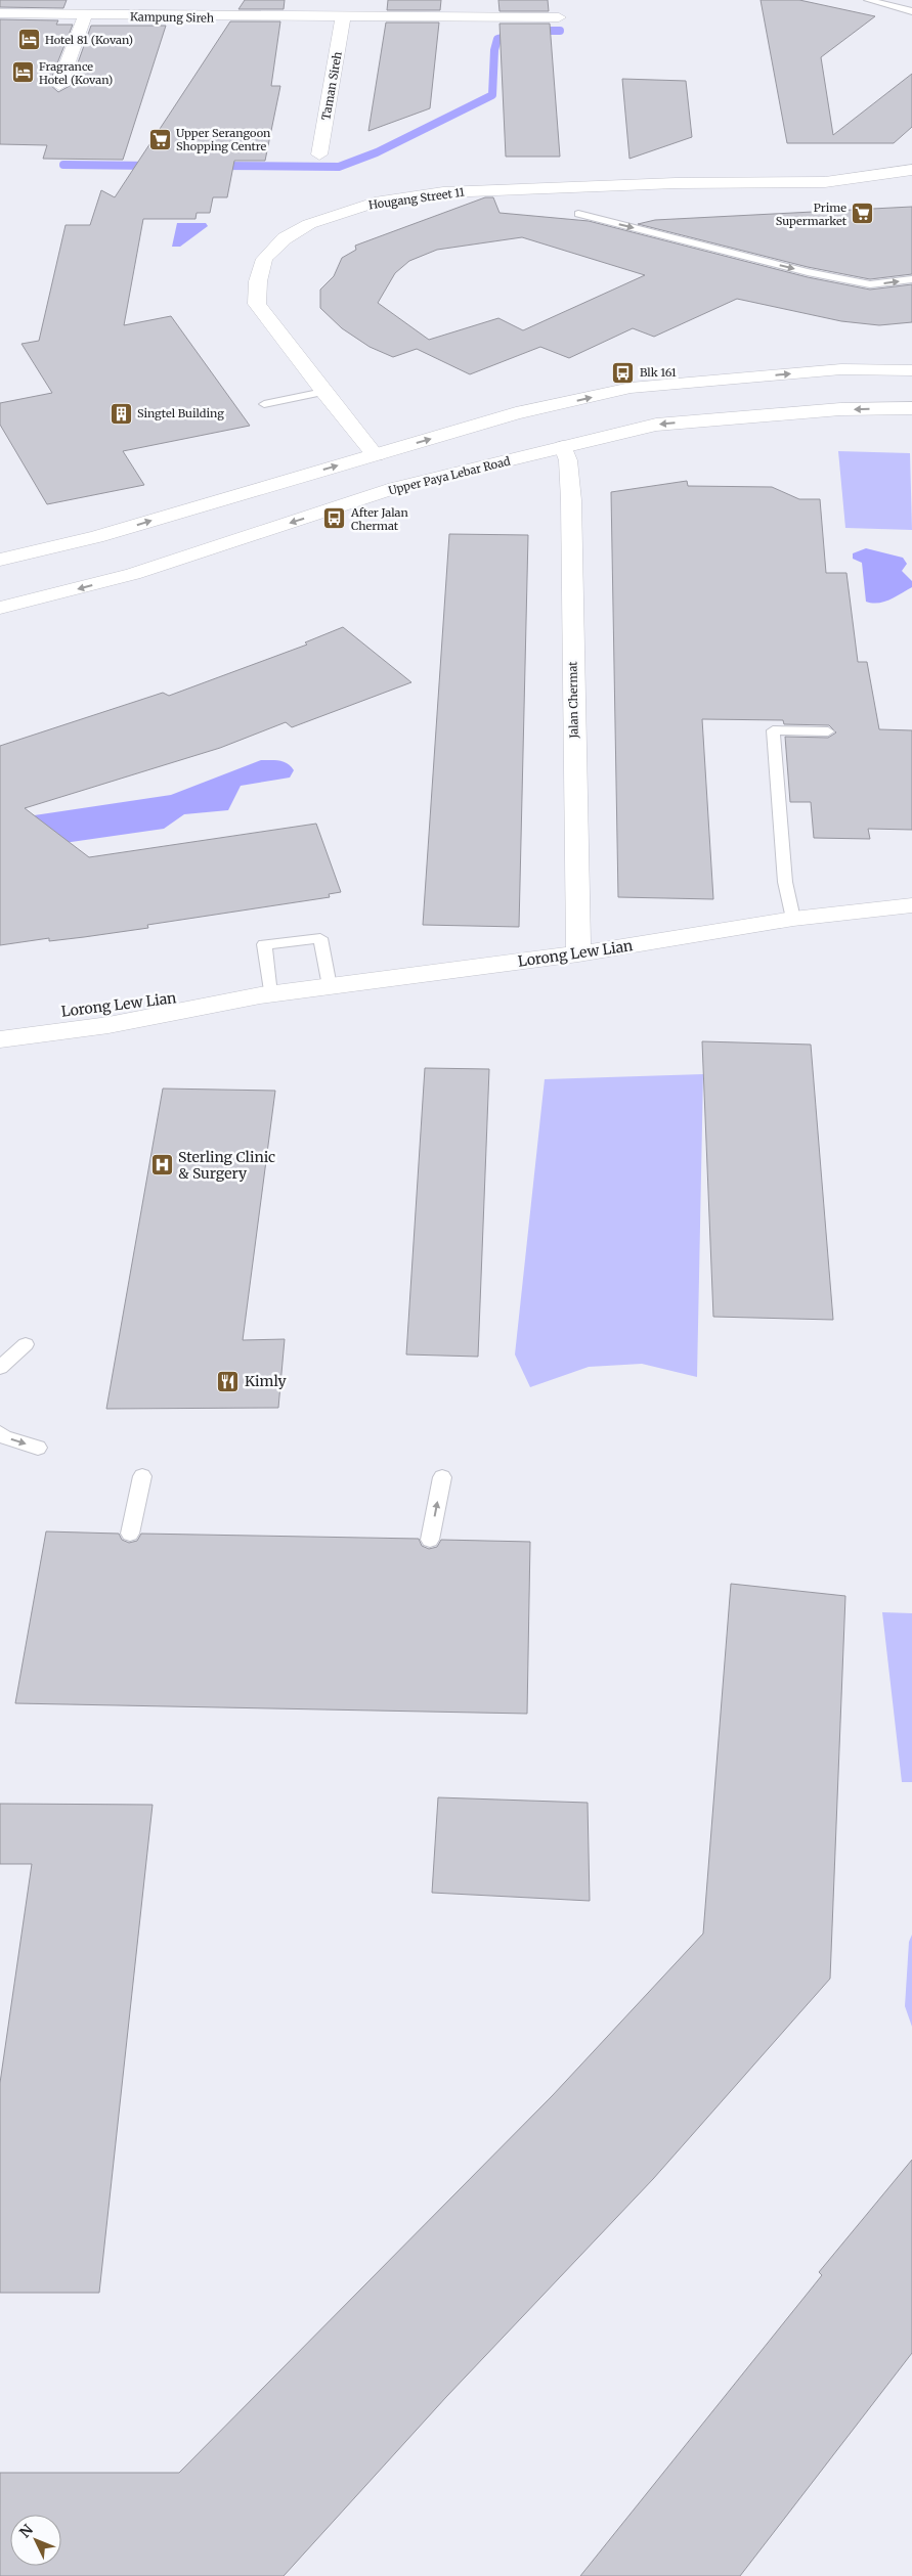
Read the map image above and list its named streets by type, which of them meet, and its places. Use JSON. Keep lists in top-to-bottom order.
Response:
{
  "streets": {
    "street": [
      "Kampung Sireh",
      "Taman Sireh",
      "Hougang Street 11",
      "Upper Paya Lebar Road",
      "Jalan Chermat",
      "Lorong Lew Lian"
    ]
  },
  "crossings": [
    ["Kampung Sireh", "Taman Sireh"],
    ["Upper Paya Lebar Road", "Jalan Chermat"],
    ["Jalan Chermat", "Lorong Lew Lian"]
  ],
  "places": {
    "hotel": ["Hotel 81 (Kovan)", "Fragrance Hotel (Kovan)"],
    "supermarket": ["Upper Serangoon Shopping Centre", "Prime Supermarket"],
    "bus stop": ["Blk 161", "After Jalan Chermat"],
    "building": ["Singtel Building"],
    "hospital": ["Sterling Clinic & Surgery"],
    "restaurant": ["Kimly"]
  },
  "north": "top left"
}
